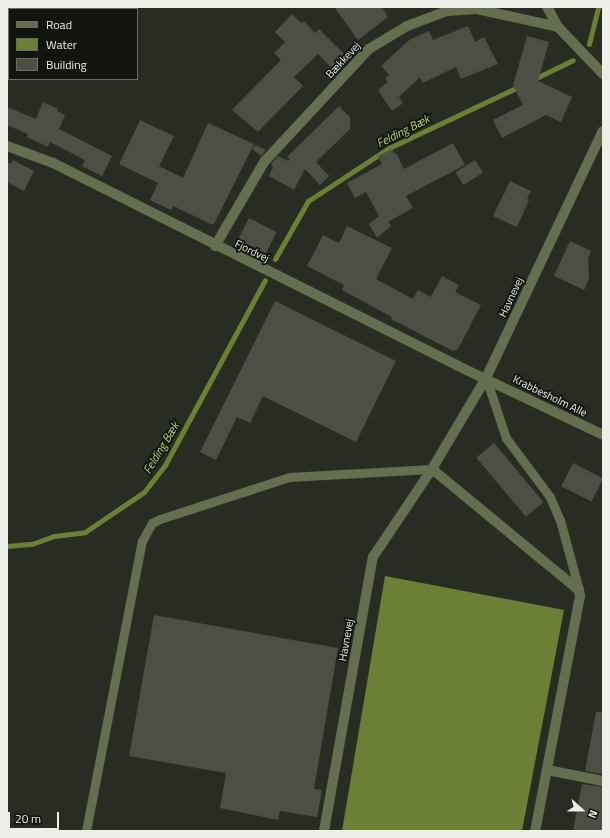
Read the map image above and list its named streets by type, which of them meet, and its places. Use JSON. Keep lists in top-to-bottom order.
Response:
{
  "streets": {
    "street": [
      "Bækkevej",
      "Fjordvej",
      "Havnevej",
      "Krabbesholm Alle"
    ]
  },
  "crossings": [
    ["Bækkevej", "Fjordvej"],
    ["Fjordvej", "Havnevej"],
    ["Fjordvej", "Krabbesholm Alle"],
    ["Havnevej", "Krabbesholm Alle"]
  ],
  "water": ["Felding Bæk"],
  "legend": ["Road", "Water", "Building"],
  "scale_bar": "20 m",
  "north": "right"
}
